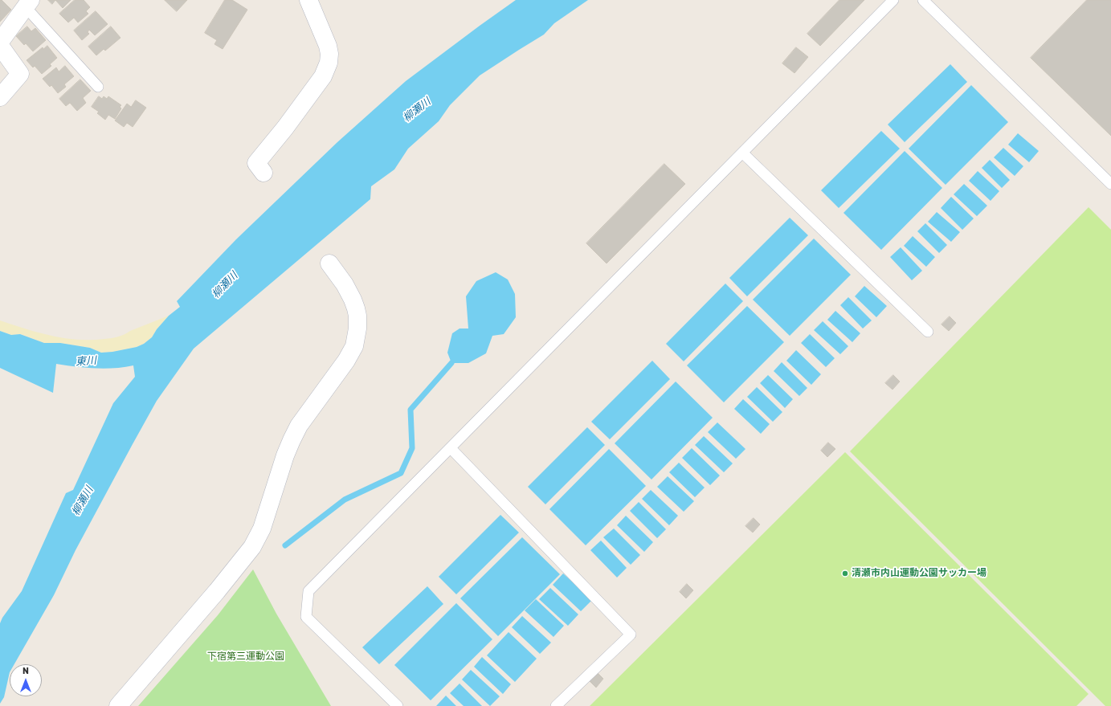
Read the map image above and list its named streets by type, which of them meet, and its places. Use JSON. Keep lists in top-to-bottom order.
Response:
{
  "water": ["柳瀬川", "東川"],
  "parks": ["下宿第三運動公園"],
  "places": ["清瀬市内山運動公園サッカー場"],
  "north": "top"
}
